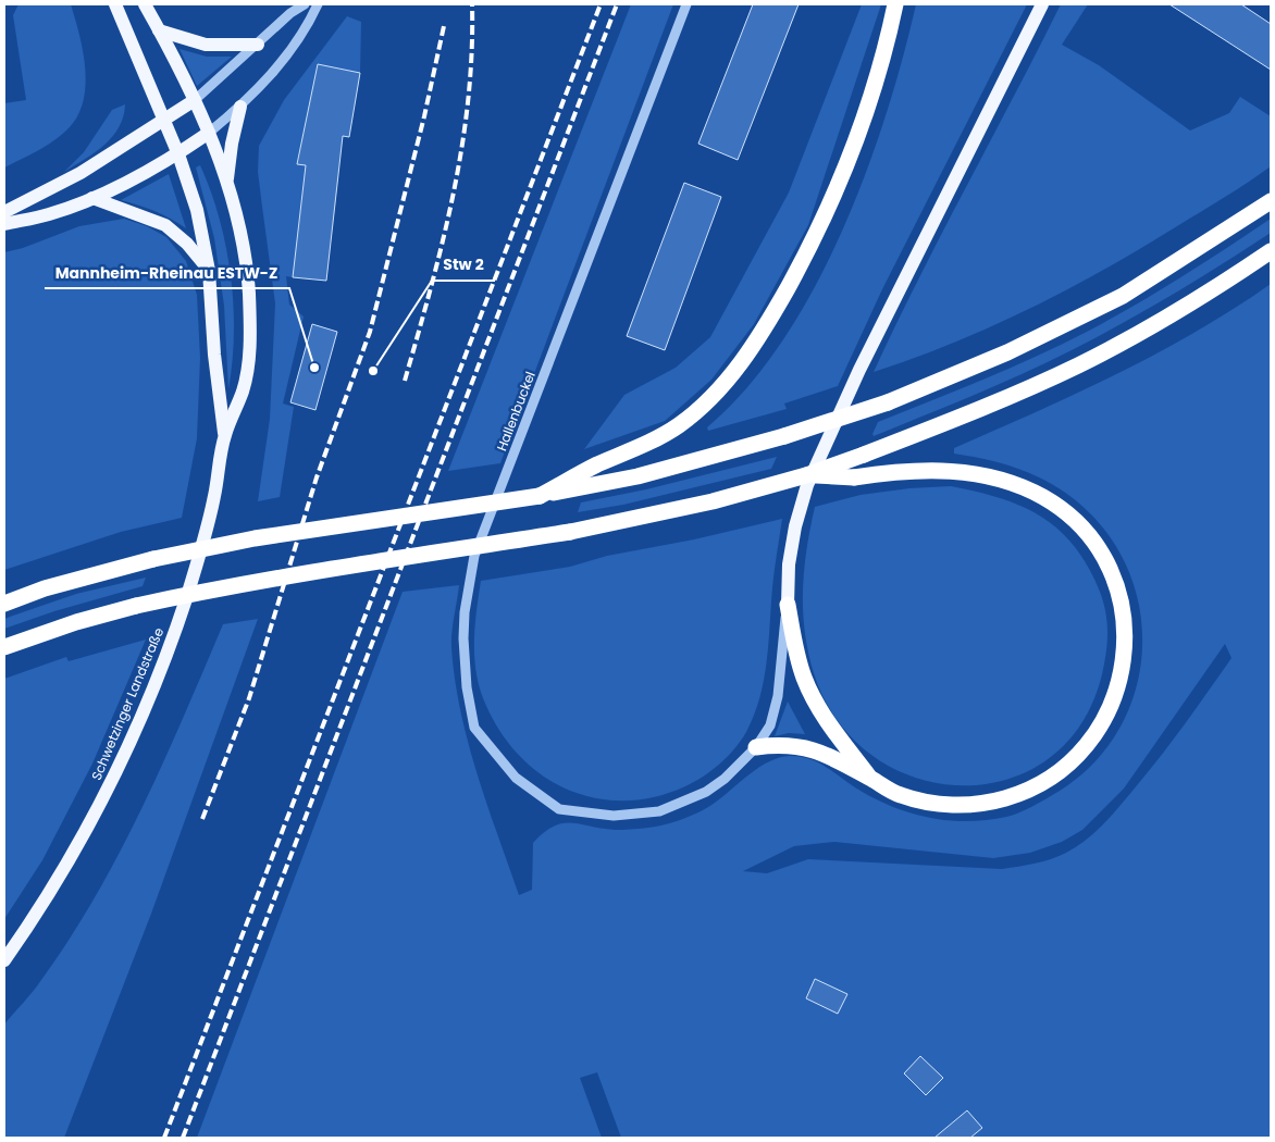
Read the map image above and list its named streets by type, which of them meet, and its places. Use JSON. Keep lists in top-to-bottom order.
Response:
{
  "streets": {
    "main road": ["Schwetzinger Landstraße"],
    "street": ["Hallenbuckel"]
  },
  "places": ["Mannheim-Rheinau ESTW-Z", "Stw 2"]
}
